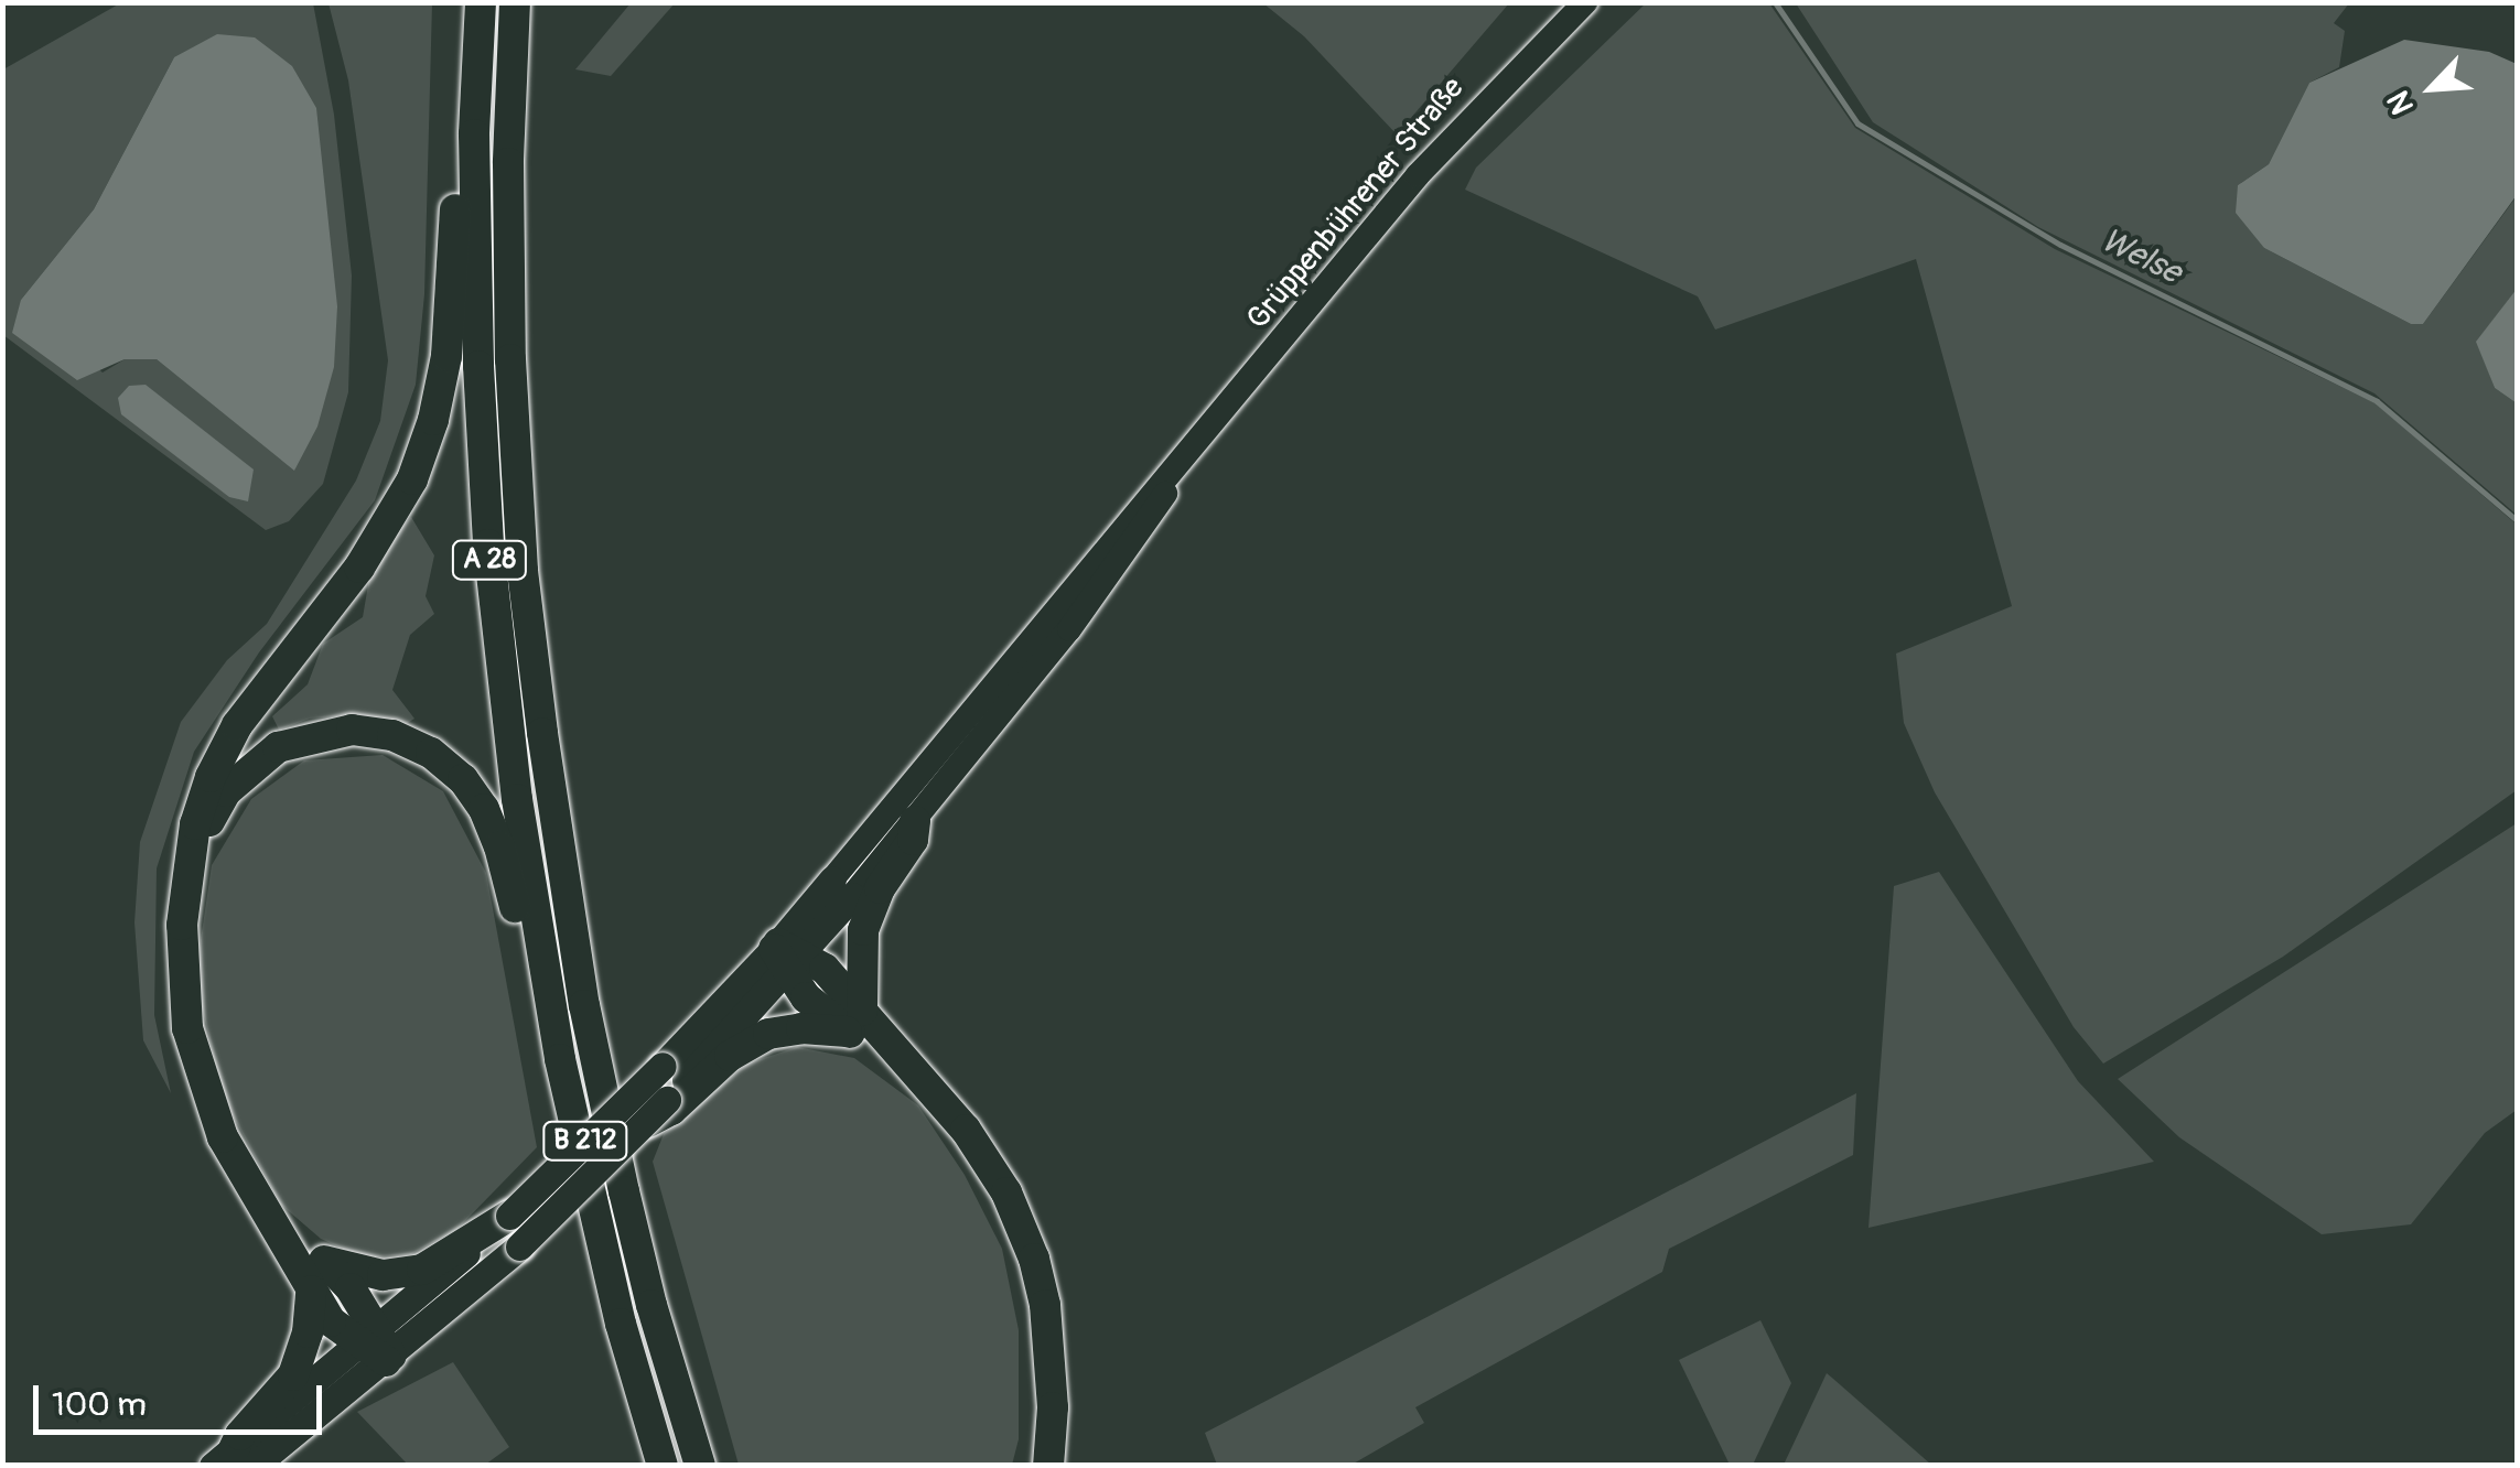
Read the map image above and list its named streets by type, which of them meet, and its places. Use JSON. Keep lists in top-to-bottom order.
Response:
{
  "streets": {
    "highway": ["A 28"],
    "main road": ["Grüppenbührener Straße", "B 212"]
  },
  "crossings": [
    ["Grüppenbührener Straße", "B 212"]
  ],
  "water": ["Welse"],
  "scale_bar": "100 m",
  "north": "bottom left"
}
